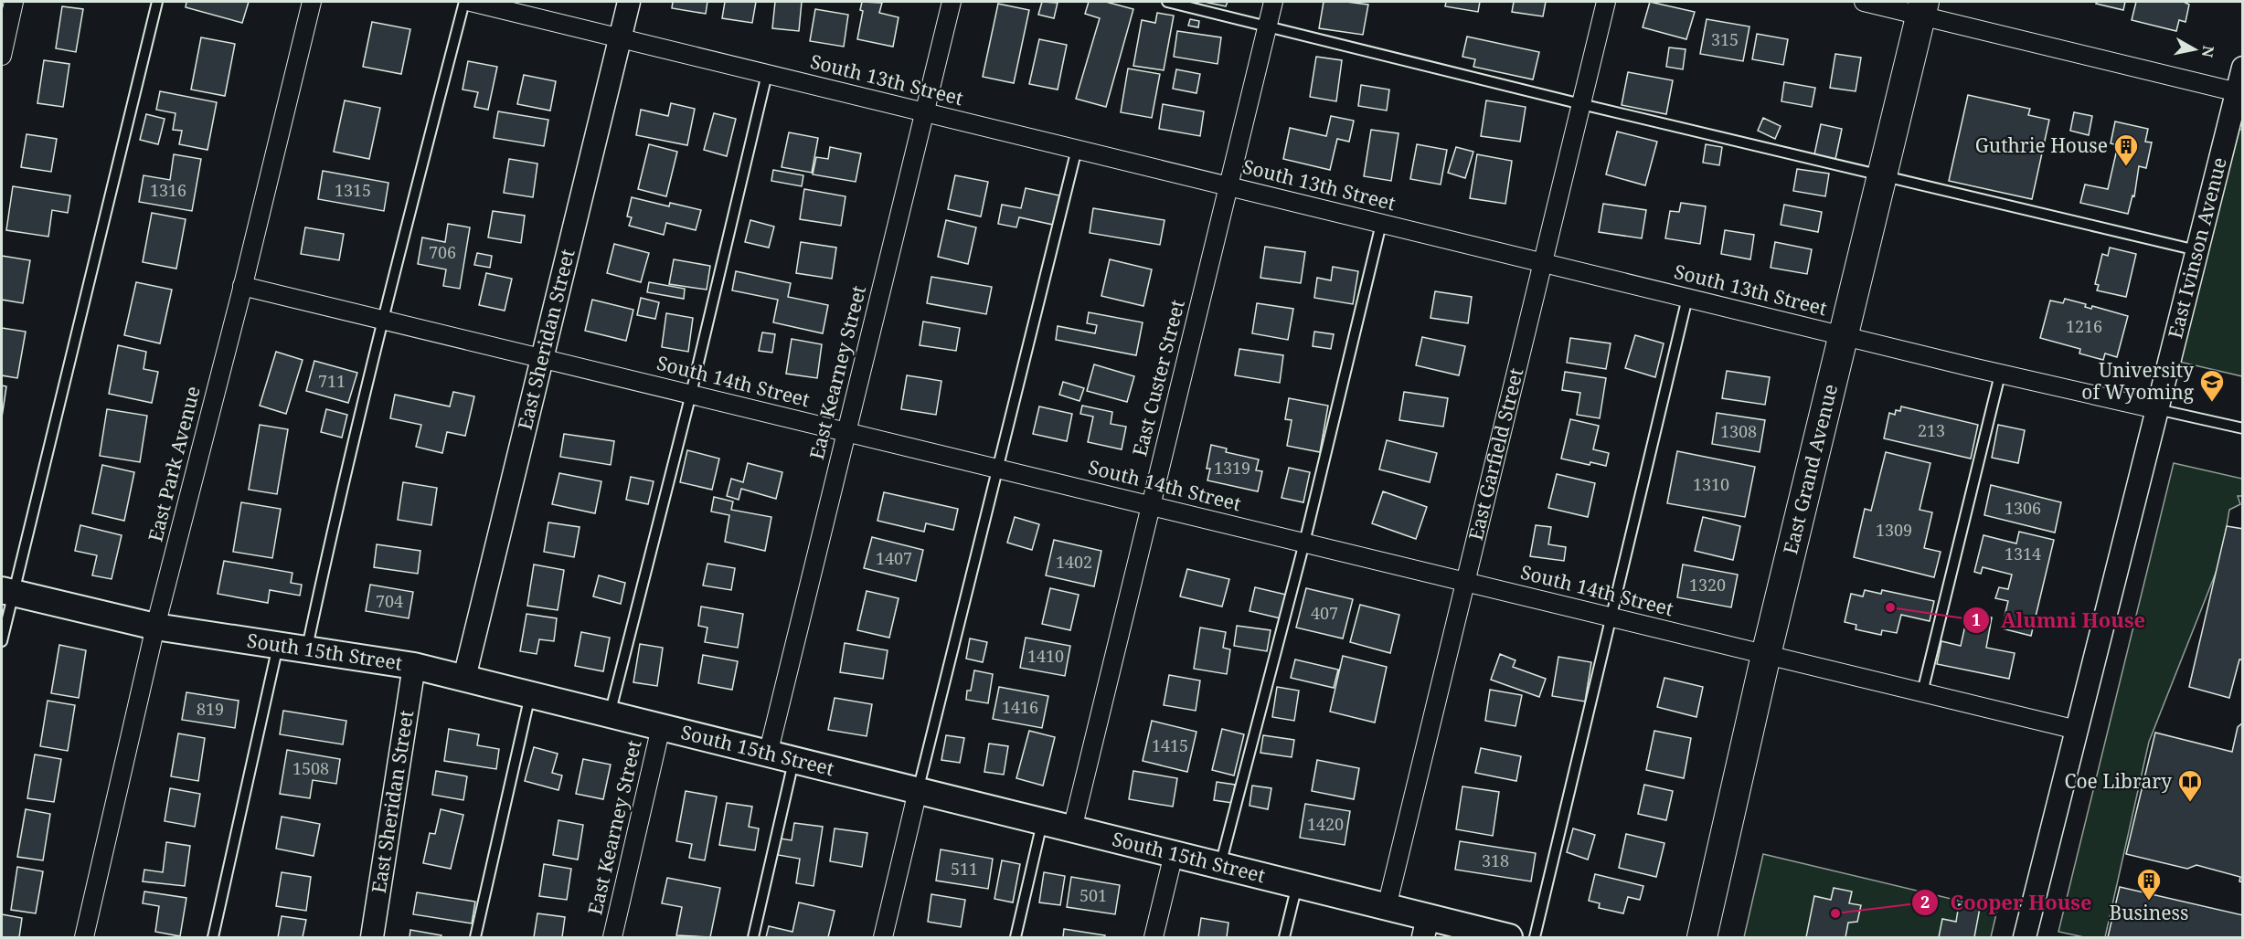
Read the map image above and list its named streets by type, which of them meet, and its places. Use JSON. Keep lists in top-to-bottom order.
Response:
{
  "streets": {
    "main road": ["East Grand Avenue", "South 15th Street"],
    "street": [
      "South 13th Street",
      "East Ivinson Avenue",
      "East Sheridan Street",
      "East Kearney Street",
      "East Custer Street",
      "South 14th Street",
      "East Garfield Street",
      "East Park Avenue"
    ]
  },
  "crossings": [
    ["South 13th Street", "East Ivinson Avenue"],
    ["South 13th Street", "East Sheridan Street"],
    ["South 13th Street", "East Kearney Street"],
    ["South 13th Street", "East Custer Street"],
    ["South 13th Street", "East Garfield Street"],
    ["South 13th Street", "East Grand Avenue"],
    ["East Ivinson Avenue", "South 14th Street"],
    ["East Sheridan Street", "South 14th Street"],
    ["East Sheridan Street", "South 15th Street"],
    ["East Kearney Street", "South 14th Street"],
    ["East Kearney Street", "South 15th Street"],
    ["East Custer Street", "South 14th Street"],
    ["East Custer Street", "South 15th Street"],
    ["South 14th Street", "East Garfield Street"],
    ["South 14th Street", "East Park Avenue"],
    ["South 14th Street", "East Grand Avenue"],
    ["East Garfield Street", "South 15th Street"],
    ["East Park Avenue", "South 15th Street"]
  ],
  "places": {
    "building": ["Guthrie House", "Business"],
    "school or university": ["University of Wyoming"],
    "other": ["Alumni House", "Cooper House"],
    "library": ["Coe Library"]
  },
  "house_numbers": [
    "315",
    "1316",
    "1315",
    "706",
    "1216",
    "711",
    "213",
    "1308",
    "1319",
    "1310",
    "1306",
    "1309",
    "1314",
    "1407",
    "1402",
    "1320",
    "704",
    "407",
    "1410",
    "1416",
    "819",
    "1415",
    "1508",
    "1420",
    "318",
    "511",
    "501"
  ],
  "north": "right"
}
